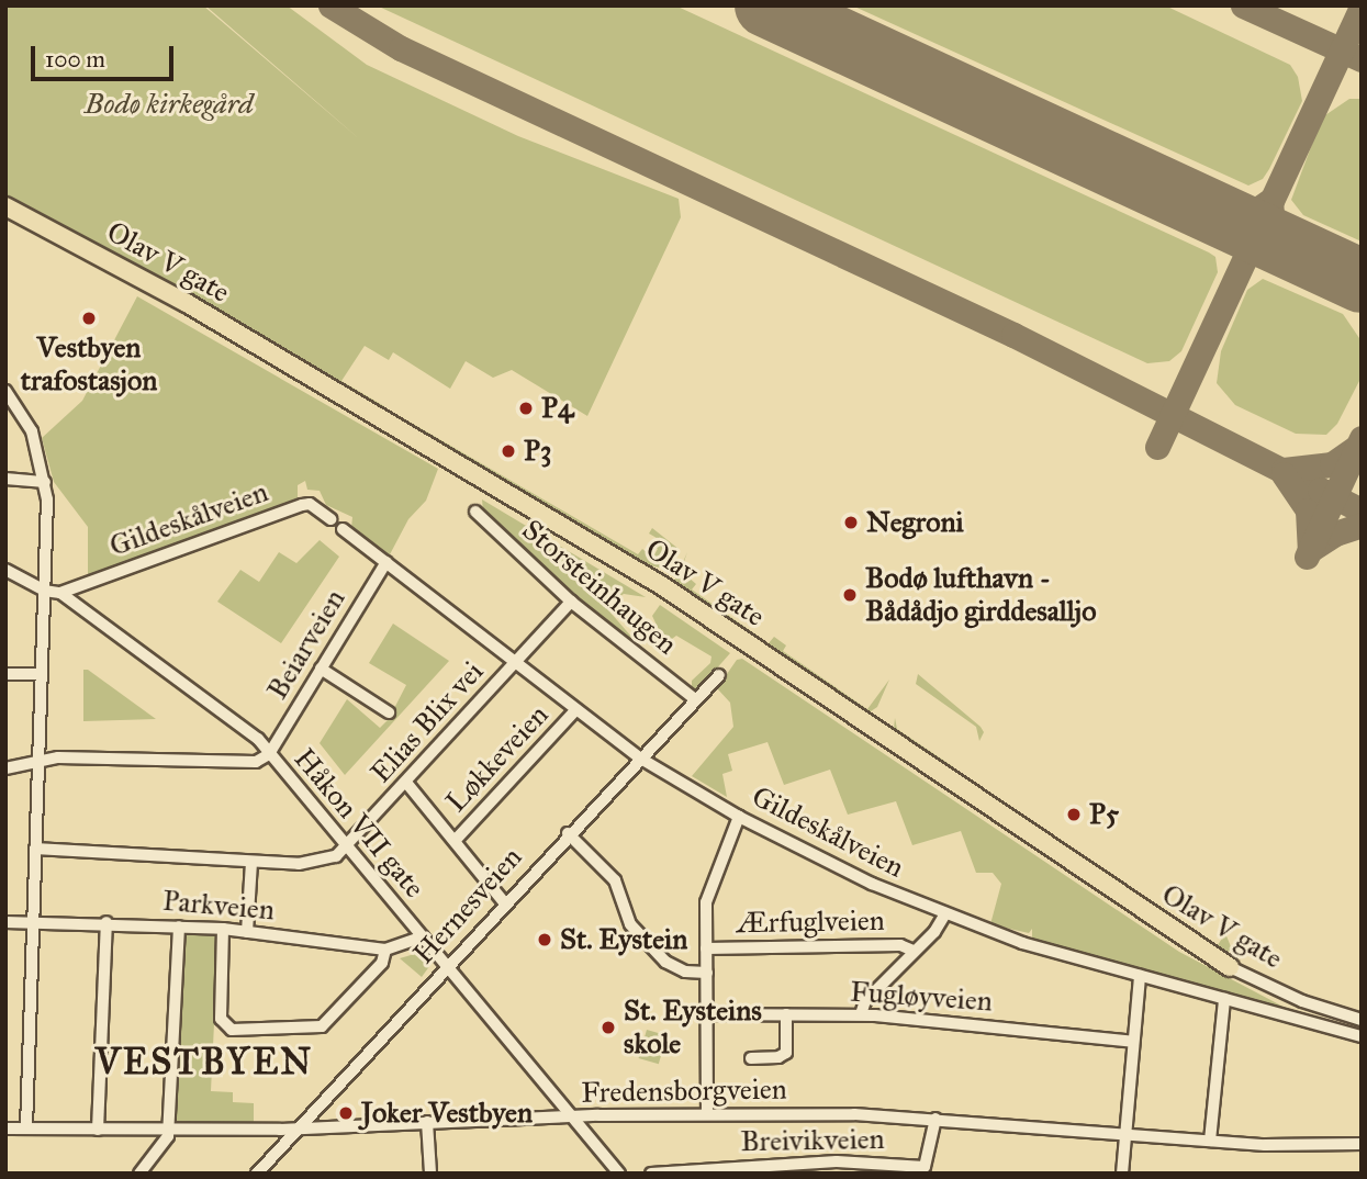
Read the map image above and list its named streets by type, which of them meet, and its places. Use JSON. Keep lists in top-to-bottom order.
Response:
{
  "streets": {
    "highway": ["Olav V gate"],
    "street": [
      "Gildeskålveien",
      "Storsteinhaugen",
      "Beiarveien",
      "Elias Blix vei",
      "Løkkeveien",
      "Håkon VII gate",
      "Parkveien",
      "Hernesveien",
      "Ærfuglveien",
      "Fugløyveien",
      "Fredensborgveien",
      "Breivikveien"
    ]
  },
  "crossings": [
    ["Gildeskålveien", "Beiarveien"],
    ["Gildeskålveien", "Elias Blix vei"],
    ["Gildeskålveien", "Løkkeveien"],
    ["Gildeskålveien", "Håkon VII gate"],
    ["Gildeskålveien", "Hernesveien"],
    ["Storsteinhaugen", "Elias Blix vei"],
    ["Storsteinhaugen", "Hernesveien"],
    ["Beiarveien", "Håkon VII gate"],
    ["Elias Blix vei", "Håkon VII gate"],
    ["Håkon VII gate", "Parkveien"],
    ["Håkon VII gate", "Hernesveien"],
    ["Håkon VII gate", "Fredensborgveien"],
    ["Hernesveien", "Fredensborgveien"],
    ["Fredensborgveien", "Breivikveien"]
  ],
  "districts": ["VESTBYEN"],
  "parks": ["Bodø kirkegård"],
  "places": [
    "Vestbyen trafostasjon",
    "P4",
    "P3",
    "Negroni",
    "Bodø lufthavn - Bådådjo girddesalljo",
    "P5",
    "St. Eystein",
    "St. Eysteins skole",
    "Joker Vestbyen"
  ],
  "scale_bar": "100 m"
}
